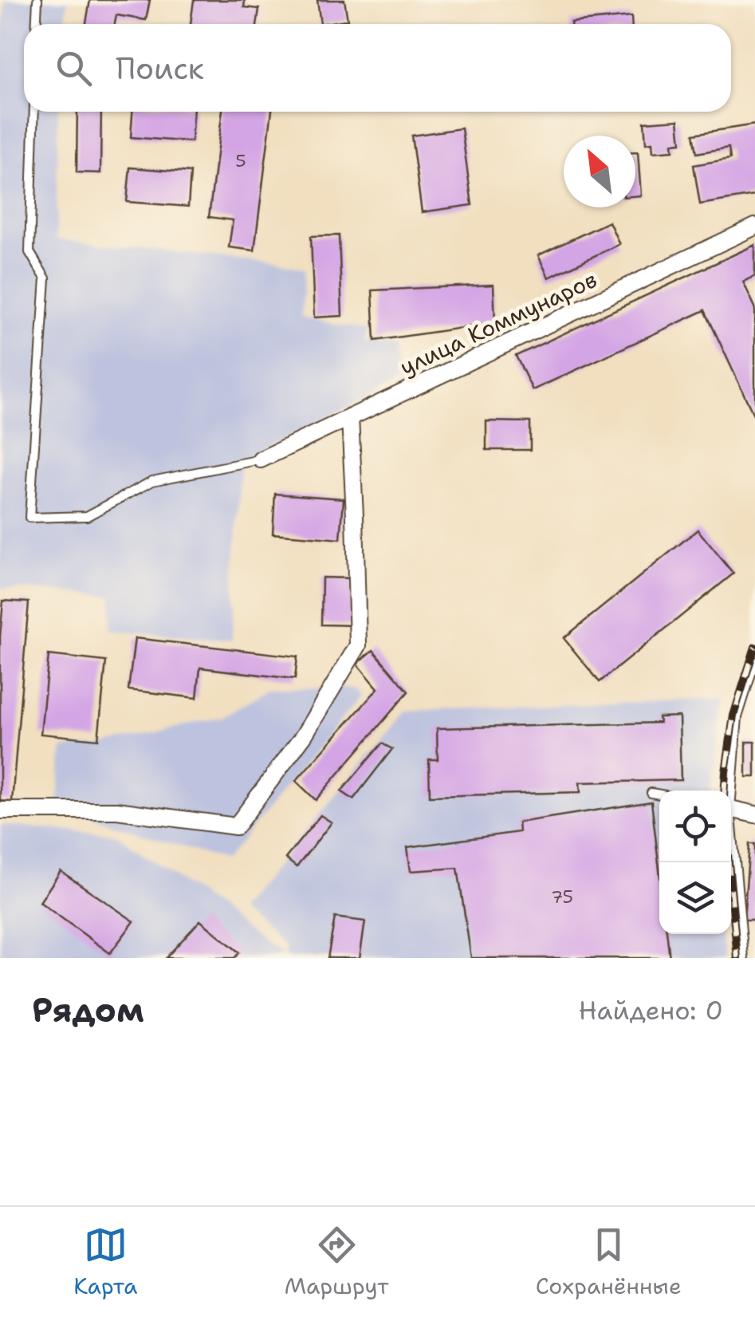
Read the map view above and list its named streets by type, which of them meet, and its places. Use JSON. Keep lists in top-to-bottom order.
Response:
{
  "streets": {
    "street": ["улица Коммунаров"]
  },
  "house_numbers": ["5", "75"],
  "north": "top left",
  "page": {
    "search": "Поиск",
    "heading": ["Рядом", "Найдено: 0"],
    "nav": ["Карта", "Маршрут", "Сохранённые"]
  }
}
